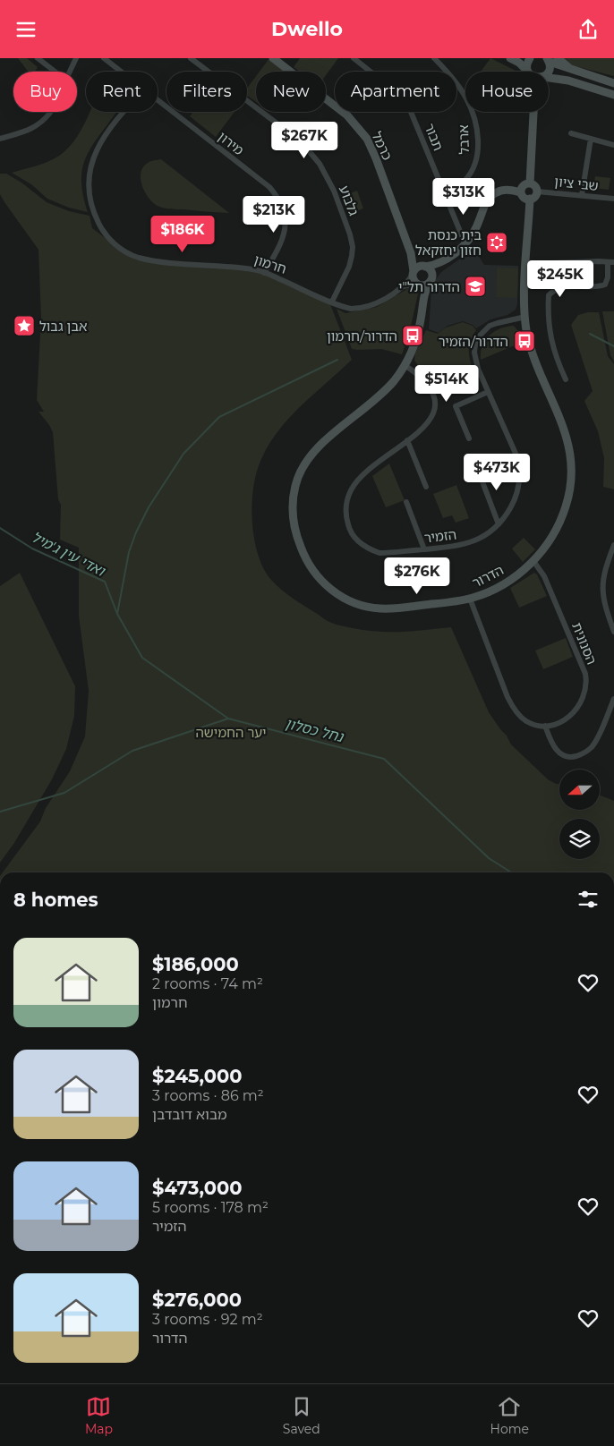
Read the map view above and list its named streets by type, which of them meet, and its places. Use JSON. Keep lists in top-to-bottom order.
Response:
{
  "streets": {
    "street": [
      "תבור",
      "ארבל",
      "מירון",
      "כרמל",
      "שבי ציון",
      "גלבוע",
      "חרמון",
      "הזמיר",
      "הדרור",
      "הסנונית"
    ]
  },
  "crossings": [
    ["תבור", "ארבל"],
    ["מירון", "חרמון"],
    ["כרמל", "חרמון"],
    ["כרמל", "הדרור"],
    ["שבי ציון", "הדרור"],
    ["גלבוע", "חרמון"],
    ["חרמון", "הדרור"],
    ["הזמיר", "הדרור"],
    ["הדרור", "הסנונית"]
  ],
  "water": ["ואדי עין ג'מיל", "נחל כסלון"],
  "parks": ["יער החמישה"],
  "places": {
    "synagogue": ["בית כנסת חזון יחזקאל"],
    "school or university": ["הדרור תל\"י"],
    "place": ["אבן גבול"],
    "bus stop": ["הדרור/חרמון", "הדרור/הזמיר"]
  },
  "north": "left",
  "page": {
    "header": "Dwello",
    "chip": [
      "Buy",
      "Rent",
      "Filters",
      "New",
      "Apartment",
      "House"
    ],
    "price": [
      "$267K",
      "$313K",
      "$213K",
      "$186K",
      "$245K",
      "$514K",
      "$473K",
      "$276K"
    ],
    "heading": "8 homes",
    "list": [
      {
        "name": "$186,000",
        "note": "2 rooms · 74 m² · חרמון"
      },
      {
        "name": "$245,000",
        "note": "3 rooms · 86 m² · מבוא דובדבן"
      },
      {
        "name": "$473,000",
        "note": "5 rooms · 178 m² · הזמיר"
      },
      {
        "name": "$276,000",
        "note": "3 rooms · 92 m² · הדרור"
      }
    ],
    "tabs": ["Map", "Saved", "Home"]
  }
}
